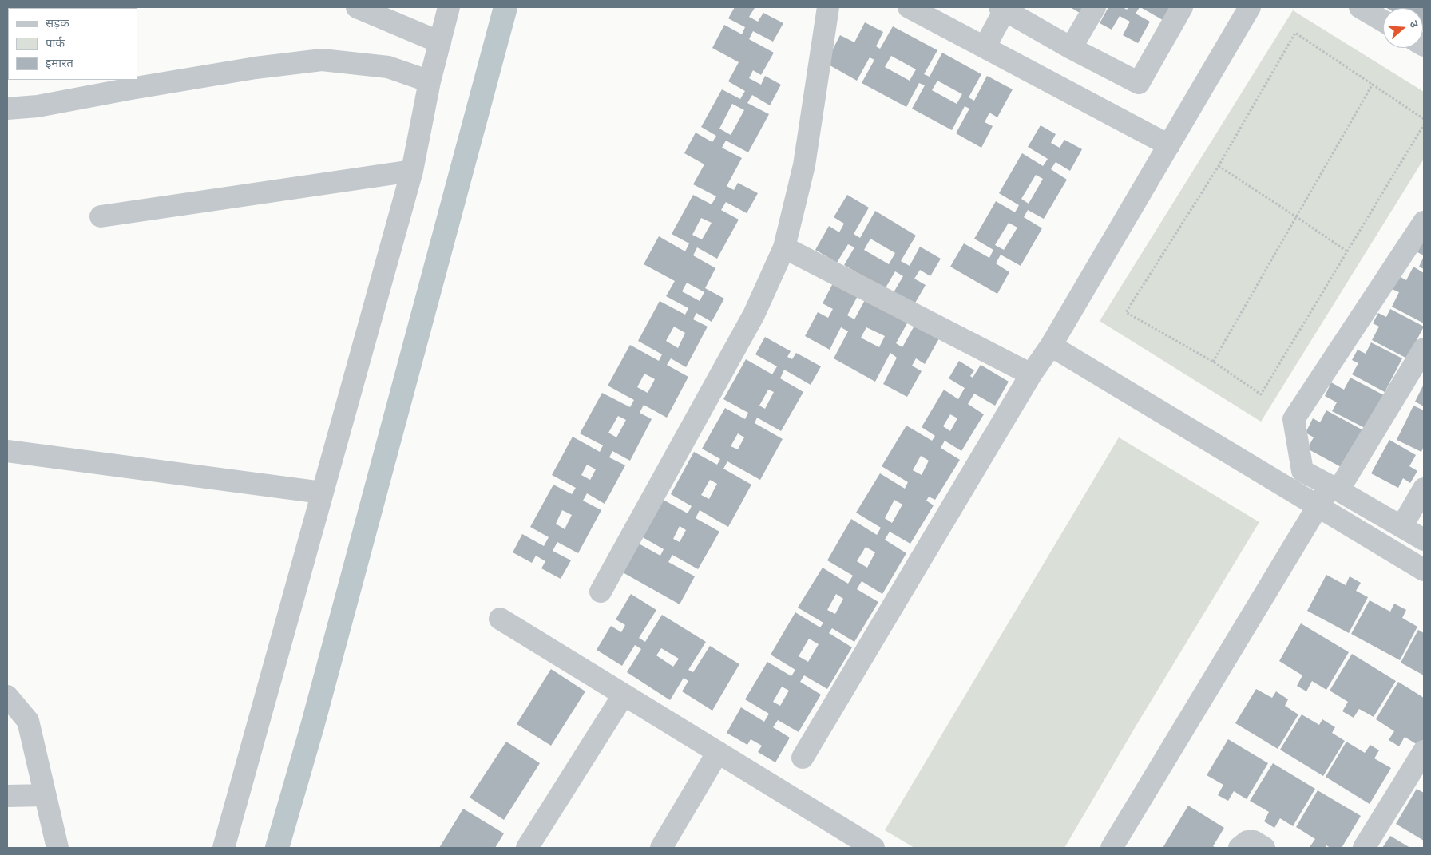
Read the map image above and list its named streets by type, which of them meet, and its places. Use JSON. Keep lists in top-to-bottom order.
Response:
{
  "legend": ["सड़क", "पार्क", "इमारत"],
  "north": "right"
}
